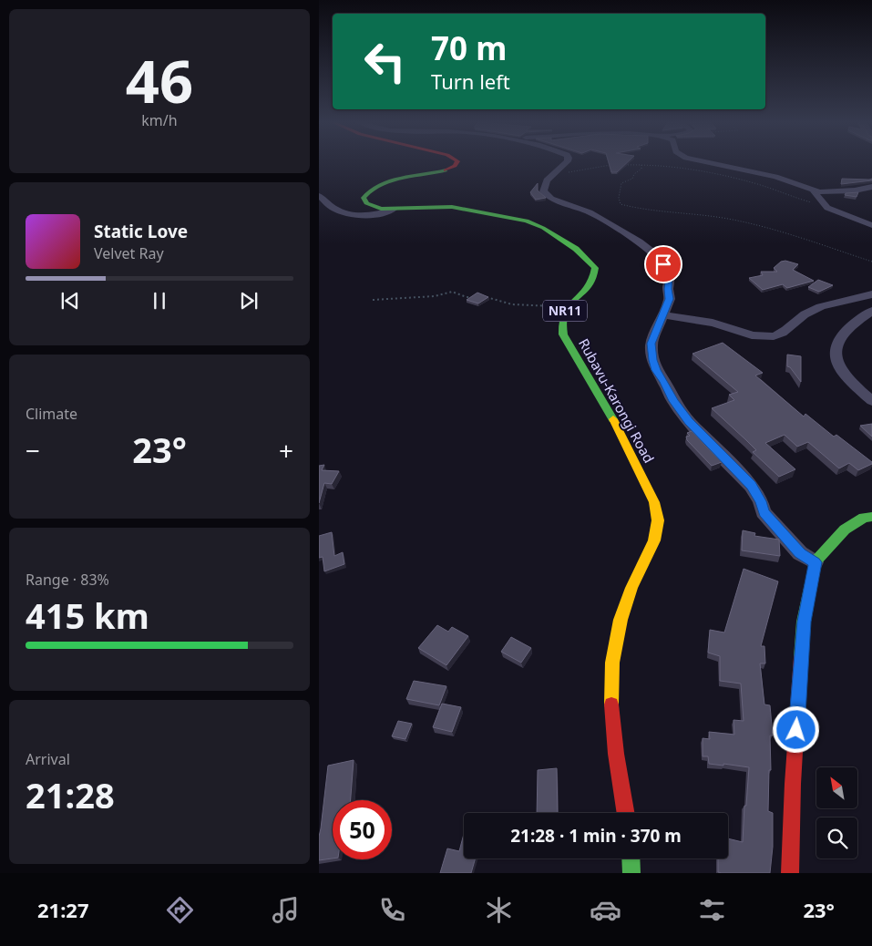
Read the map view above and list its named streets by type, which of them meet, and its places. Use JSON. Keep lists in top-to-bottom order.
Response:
{
  "streets": {
    "main road": ["NR11", "Rubavu-Karongi Road"]
  },
  "north": "top left",
  "page": {
    "tile": [
      ["46", "km/h"],
      "Climate",
      ["Range · 83%", "415 km"],
      ["Arrival", "21:28"]
    ],
    "turn": ["70 m", "Turn left"],
    "song": ["Static Love", "Velvet Ray"],
    "heat": ["−", "23°", "+"],
    "limit": "50",
    "trip": "21:28 · 1 min · 370 m",
    "tabs": ["21:27", "23°"]
  }
}
